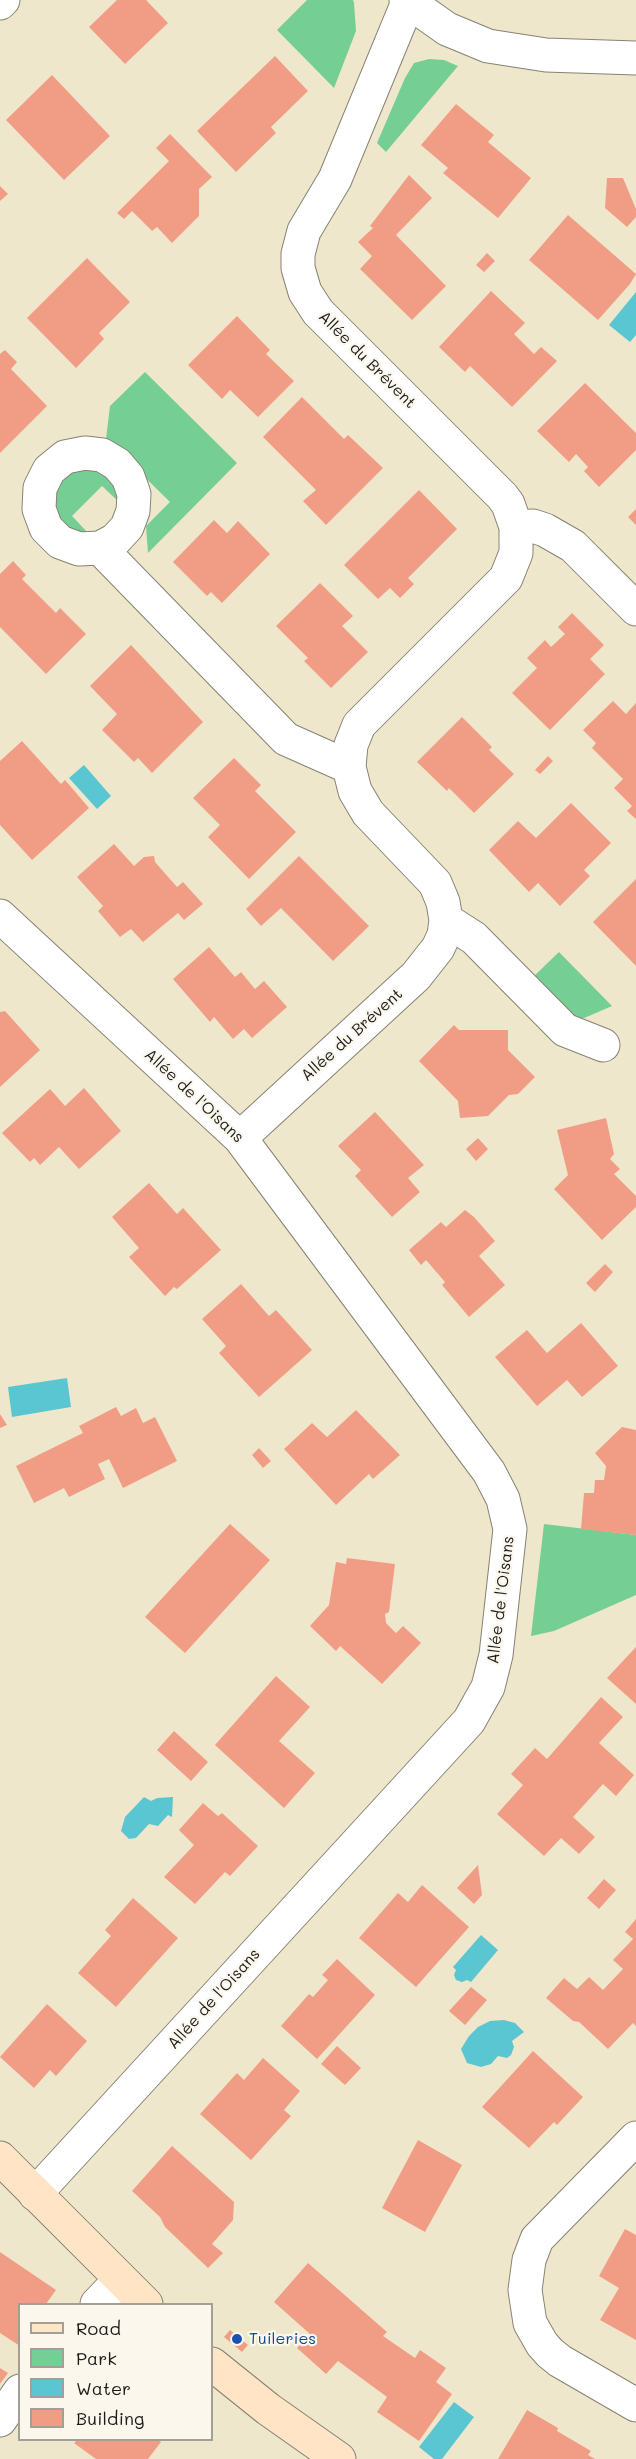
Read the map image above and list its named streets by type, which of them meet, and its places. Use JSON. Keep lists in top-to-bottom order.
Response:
{
  "streets": {
    "street": ["Allée du Brévent", "Allée de l'Oisans"]
  },
  "crossings": [
    ["Allée du Brévent", "Allée de l'Oisans"]
  ],
  "places": ["Tuileries"],
  "legend": [
    "Road",
    "Park",
    "Water",
    "Building"
  ]
}
